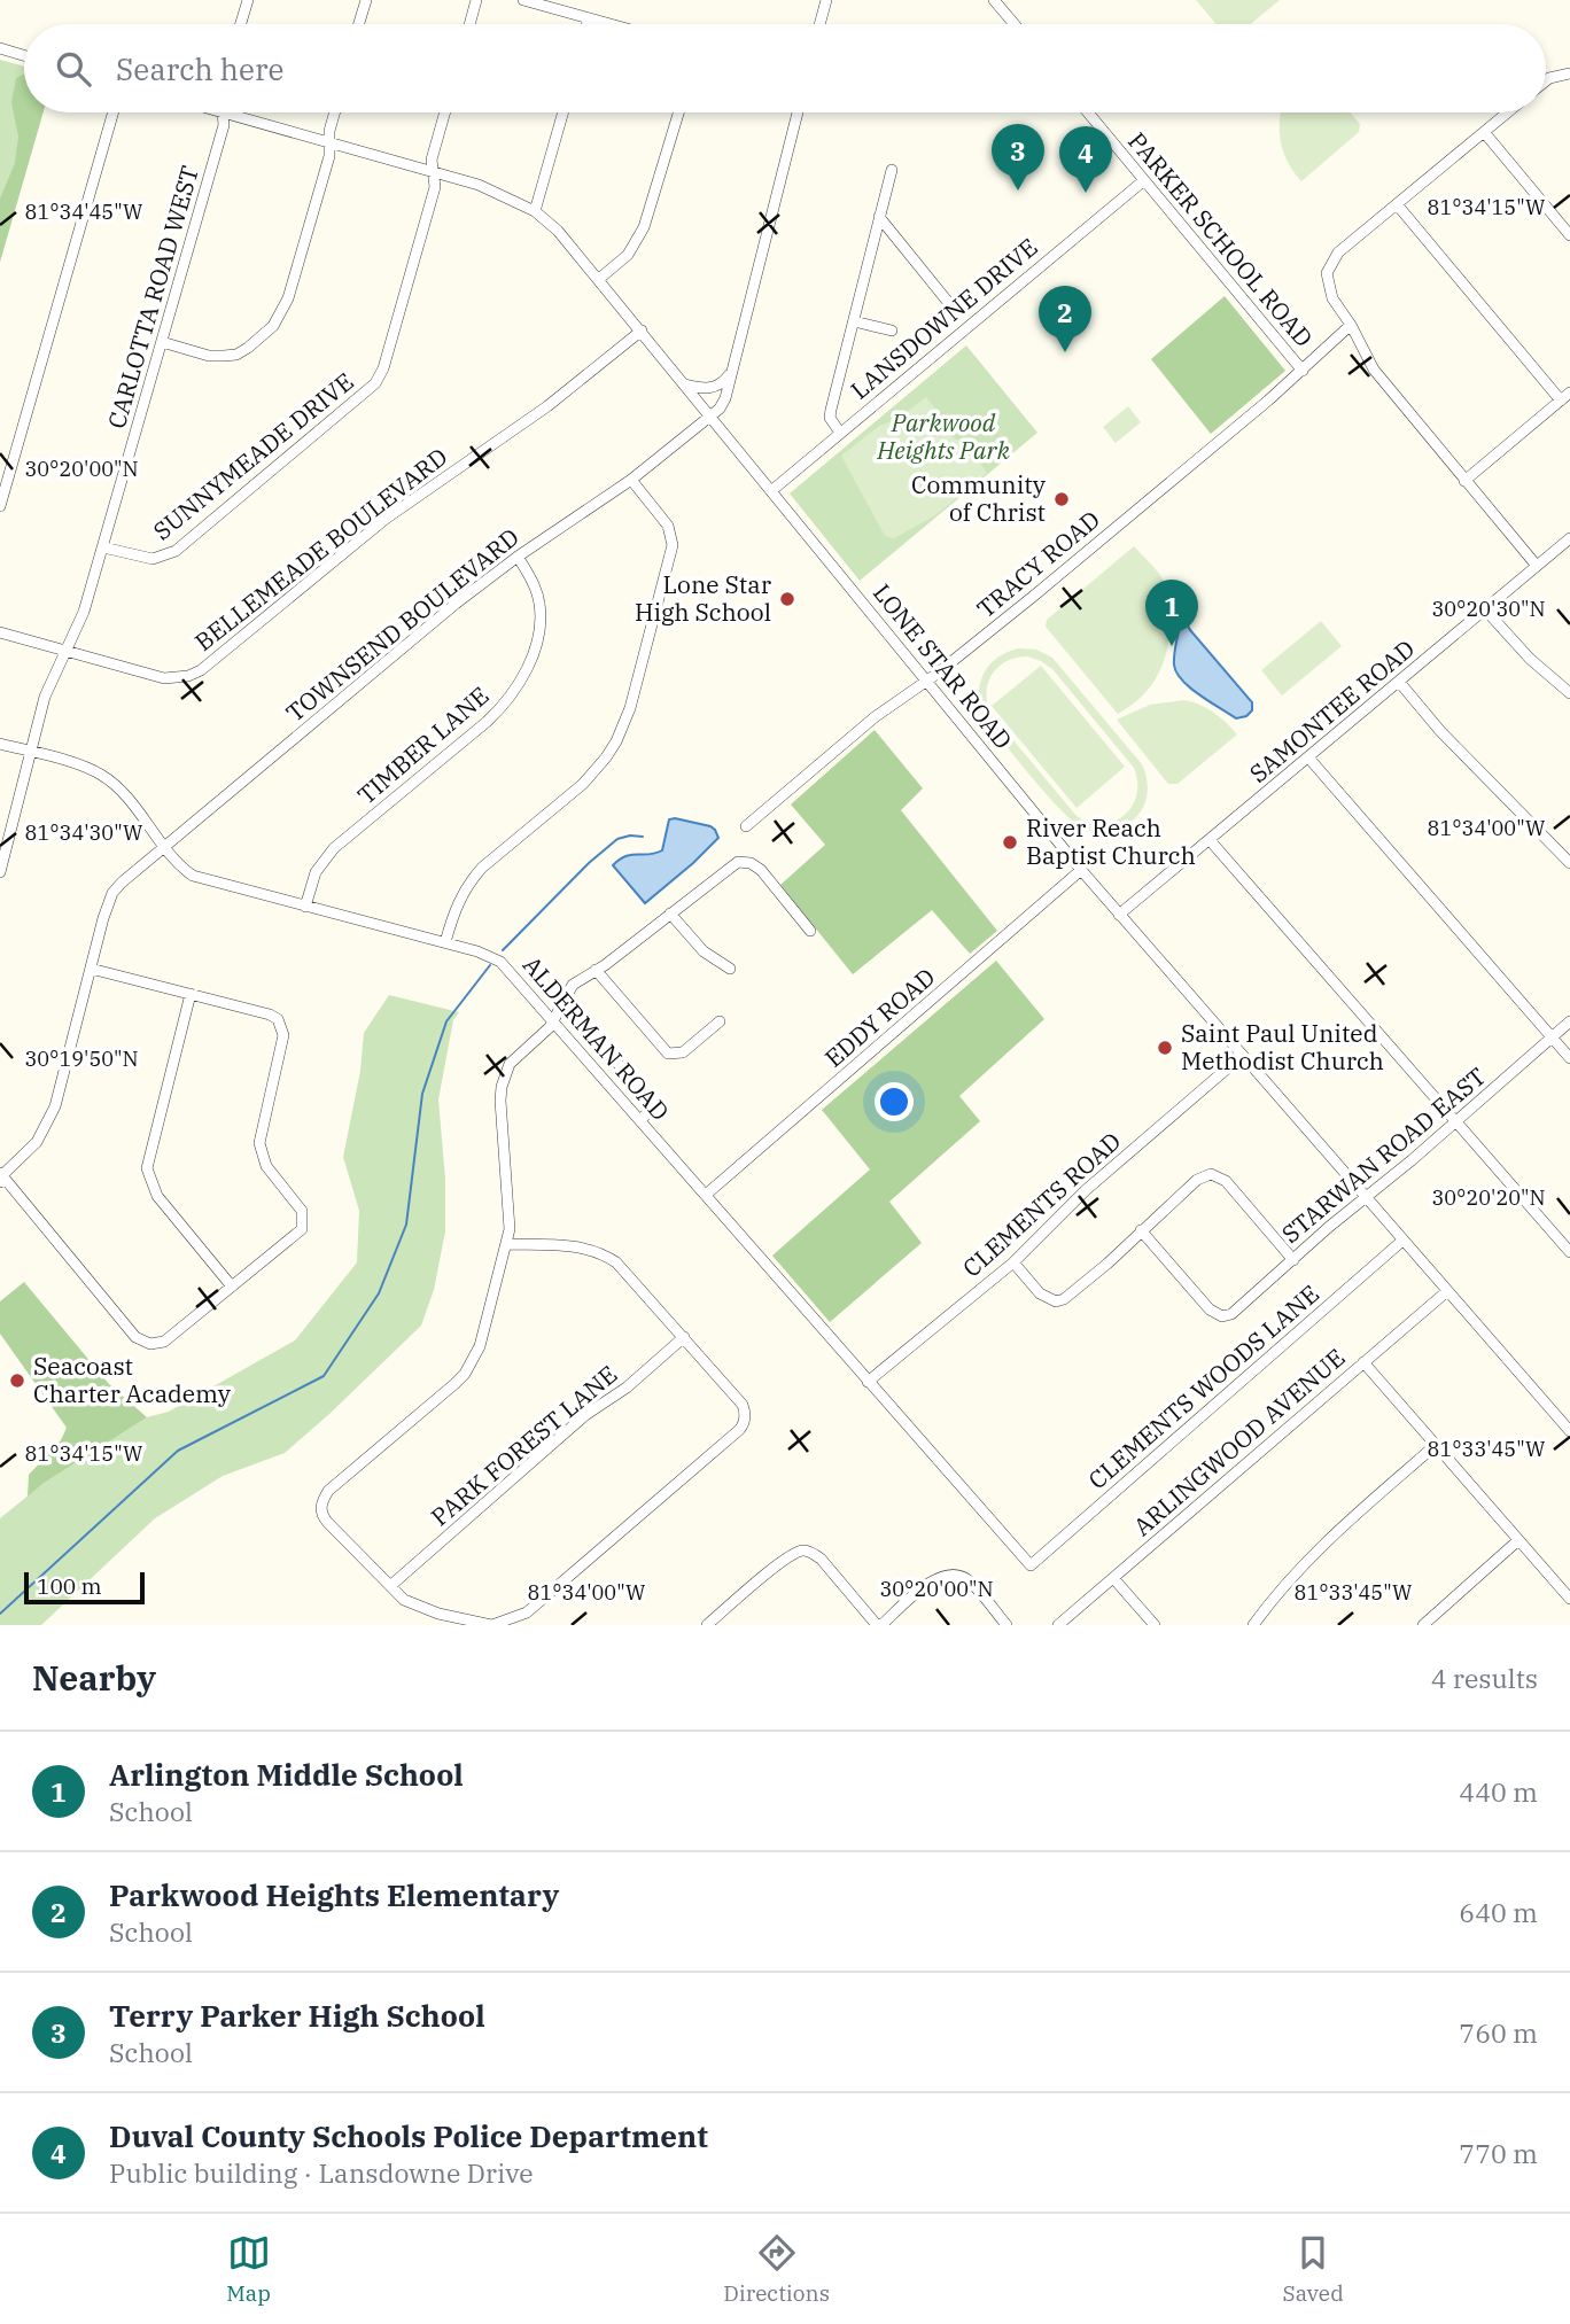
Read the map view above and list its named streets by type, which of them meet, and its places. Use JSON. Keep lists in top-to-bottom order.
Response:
{
  "streets": {
    "street": [
      "PARKER SCHOOL ROAD",
      "CARLOTTA ROAD WEST",
      "LANSDOWNE DRIVE",
      "SUNNYMEADE DRIVE",
      "BELLEMEADE BOULEVARD",
      "TRACY ROAD",
      "TOWNSEND BOULEVARD",
      "LONE STAR ROAD",
      "SAMONTEE ROAD",
      "TIMBER LANE",
      "EDDY ROAD",
      "ALDERMAN ROAD",
      "STARWAN ROAD EAST",
      "CLEMENTS ROAD",
      "CLEMENTS WOODS LANE",
      "ARLINGWOOD AVENUE",
      "PARK FOREST LANE"
    ]
  },
  "crossings": [
    ["PARKER SCHOOL ROAD", "LANSDOWNE DRIVE"],
    ["PARKER SCHOOL ROAD", "TRACY ROAD"],
    ["CARLOTTA ROAD WEST", "SUNNYMEADE DRIVE"],
    ["CARLOTTA ROAD WEST", "BELLEMEADE BOULEVARD"],
    ["CARLOTTA ROAD WEST", "ALDERMAN ROAD"],
    ["LANSDOWNE DRIVE", "LONE STAR ROAD"],
    ["SUNNYMEADE DRIVE", "LONE STAR ROAD"],
    ["BELLEMEADE BOULEVARD", "LONE STAR ROAD"],
    ["TRACY ROAD", "LONE STAR ROAD"],
    ["TOWNSEND BOULEVARD", "LONE STAR ROAD"],
    ["TOWNSEND BOULEVARD", "TIMBER LANE"],
    ["TOWNSEND BOULEVARD", "ALDERMAN ROAD"],
    ["LONE STAR ROAD", "SAMONTEE ROAD"],
    ["LONE STAR ROAD", "EDDY ROAD"],
    ["LONE STAR ROAD", "STARWAN ROAD EAST"],
    ["LONE STAR ROAD", "CLEMENTS ROAD"],
    ["LONE STAR ROAD", "CLEMENTS WOODS LANE"],
    ["LONE STAR ROAD", "ARLINGWOOD AVENUE"],
    ["TIMBER LANE", "ALDERMAN ROAD"],
    ["EDDY ROAD", "ALDERMAN ROAD"],
    ["ALDERMAN ROAD", "CLEMENTS ROAD"],
    ["ALDERMAN ROAD", "CLEMENTS WOODS LANE"]
  ],
  "parks": ["Parkwood Heights Park"],
  "places": [
    "Community of Christ",
    "Lone Star High School",
    "River Reach Baptist Church",
    "Saint Paul United Methodist Church",
    "Seacoast Charter Academy"
  ],
  "scale_bar": "100 m",
  "page": {
    "search": "Search here",
    "pins": [
      "3",
      "4",
      "2",
      "1"
    ],
    "scale": "100 m",
    "heading": ["Nearby", "4 results"],
    "list": [
      {
        "mark": "1",
        "name": "Arlington Middle School",
        "note": "School",
        "value": "440 m"
      },
      {
        "mark": "2",
        "name": "Parkwood Heights Elementary",
        "note": "School",
        "value": "640 m"
      },
      {
        "mark": "3",
        "name": "Terry Parker High School",
        "note": "School",
        "value": "760 m"
      },
      {
        "mark": "4",
        "name": "Duval County Schools Police Department",
        "note": "Public building · Lansdowne Drive",
        "value": "770 m"
      }
    ],
    "nav": ["Map", "Directions", "Saved"]
  },
  "coordinates": [
    "81°34'15\"W",
    "81°34'45\"W",
    "30°20'00\"N",
    "30°20'30\"N",
    "81°34'00\"W",
    "81°34'30\"W",
    "30°19'50\"N",
    "30°20'20\"N",
    "81°33'45\"W"
  ]
}
